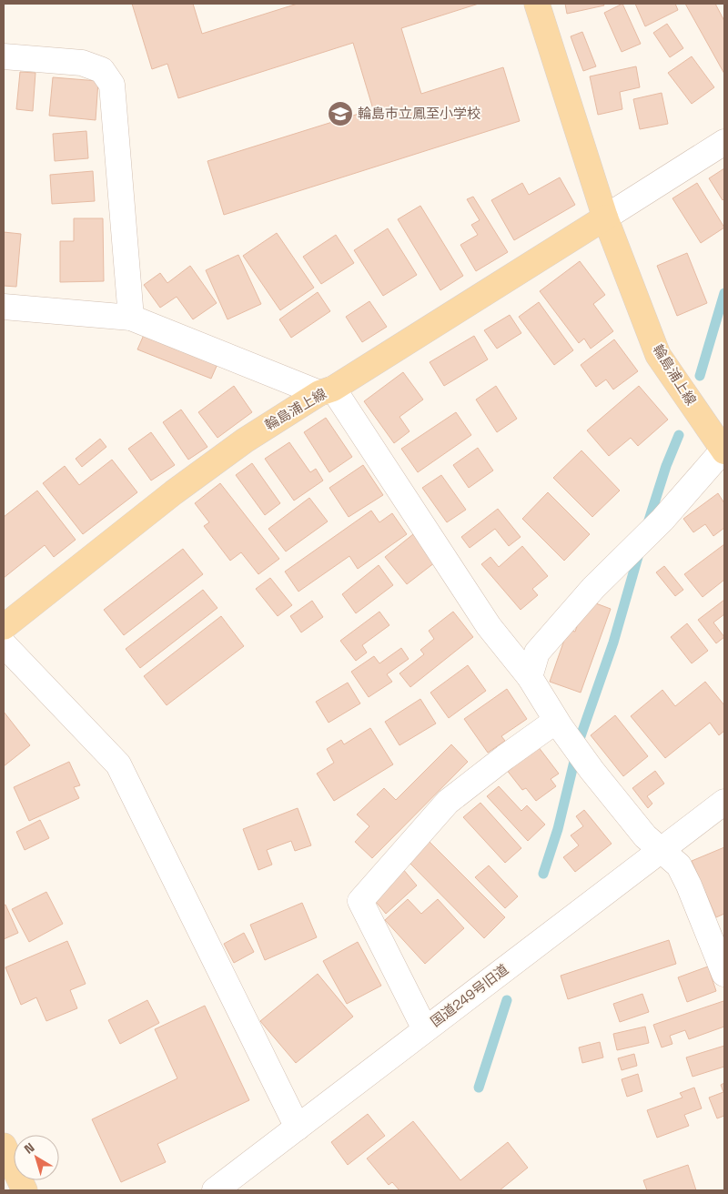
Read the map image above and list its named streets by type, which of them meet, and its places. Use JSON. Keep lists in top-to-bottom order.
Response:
{
  "streets": {
    "main road": ["輪島浦上線"],
    "street": ["国道249号旧道"]
  },
  "places": {
    "school or university": ["輪島市立鳳至小学校"]
  },
  "north": "top left"
}
